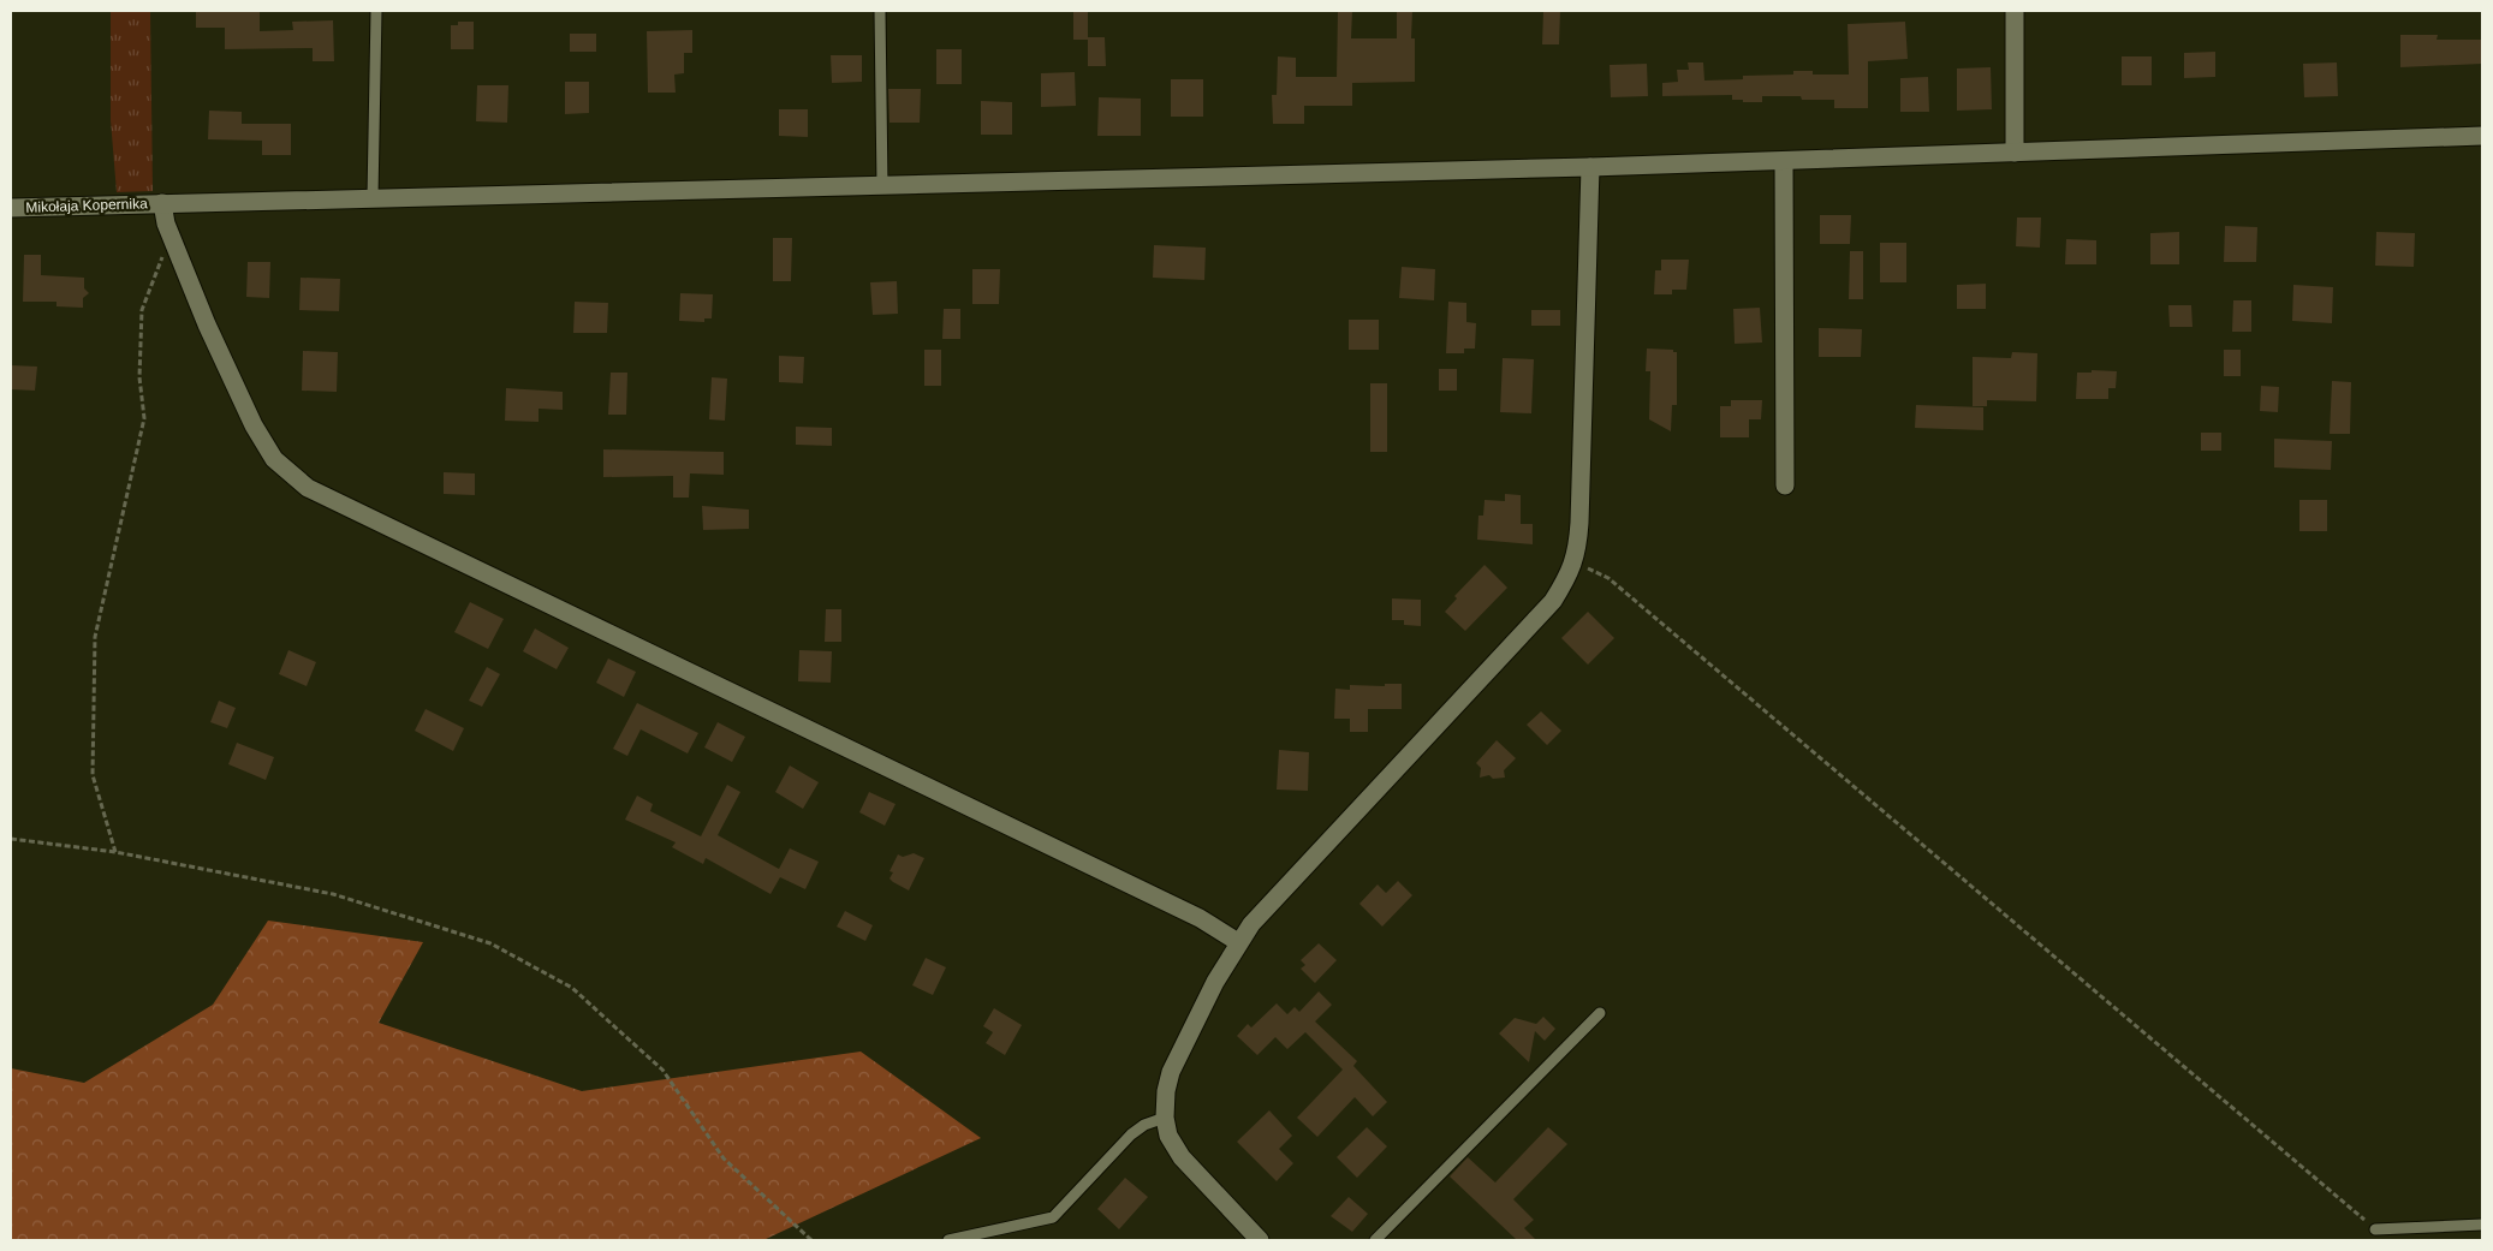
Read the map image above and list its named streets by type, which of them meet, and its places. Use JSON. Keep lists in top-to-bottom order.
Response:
{
  "streets": {
    "street": ["Mikołaja Kopernika"]
  }
}
